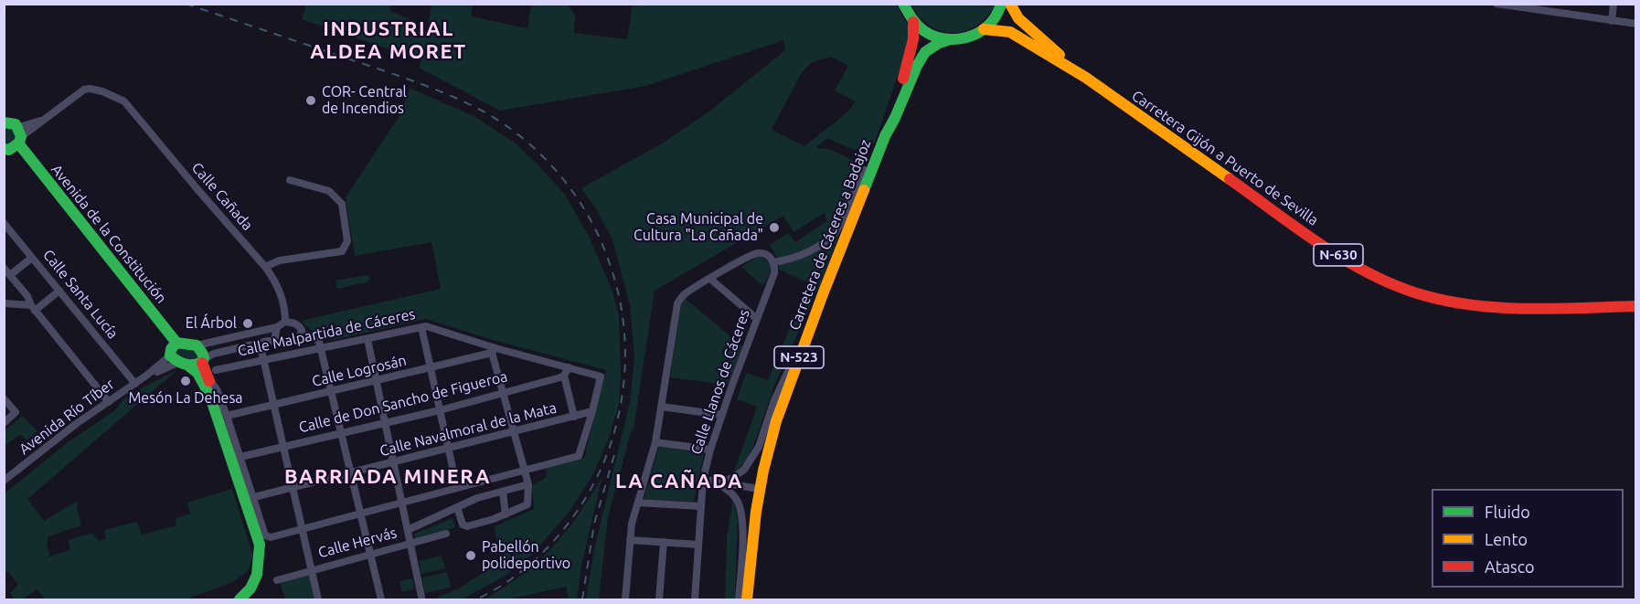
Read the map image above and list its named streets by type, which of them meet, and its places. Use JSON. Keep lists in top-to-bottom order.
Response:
{
  "streets": {
    "main road": [
      "Carretera Gijón a Puerto de Sevilla",
      "Avenida de la Constitución",
      "Carretera de Cáceres a Badajoz",
      "N-630",
      "N-523"
    ],
    "street": [
      "Calle Cañada",
      "Calle Santa Lucía",
      "Calle Malpartida de Cáceres",
      "Calle Logrosán",
      "Calle Llanos de Cáceres",
      "Calle de Don Sancho de Figueroa",
      "Avenida Río Tíber",
      "Calle Navalmoral de la Mata",
      "Calle Hervás"
    ]
  },
  "crossings": [
    ["Carretera Gijón a Puerto de Sevilla", "N-630"],
    ["Calle Cañada", "Avenida de la Constitución"],
    ["Calle Cañada", "Calle Malpartida de Cáceres"],
    ["Carretera de Cáceres a Badajoz", "N-523"],
    ["Calle Santa Lucía", "Avenida Río Tíber"],
    ["Calle Malpartida de Cáceres", "Calle Logrosán"],
    ["Calle Malpartida de Cáceres", "Calle Navalmoral de la Mata"]
  ],
  "districts": ["INDUSTRIAL ALDEA MORET", "BARRIADA MINERA", "LA CAÑADA"],
  "places": [
    "COR- Central de Incendios",
    "Casa Municipal de Cultura \"La Cañada\"",
    "El Árbol",
    "Mesón La Dehesa",
    "Pabellón polideportivo"
  ],
  "legend": ["Fluido", "Lento", "Atasco"]
}
